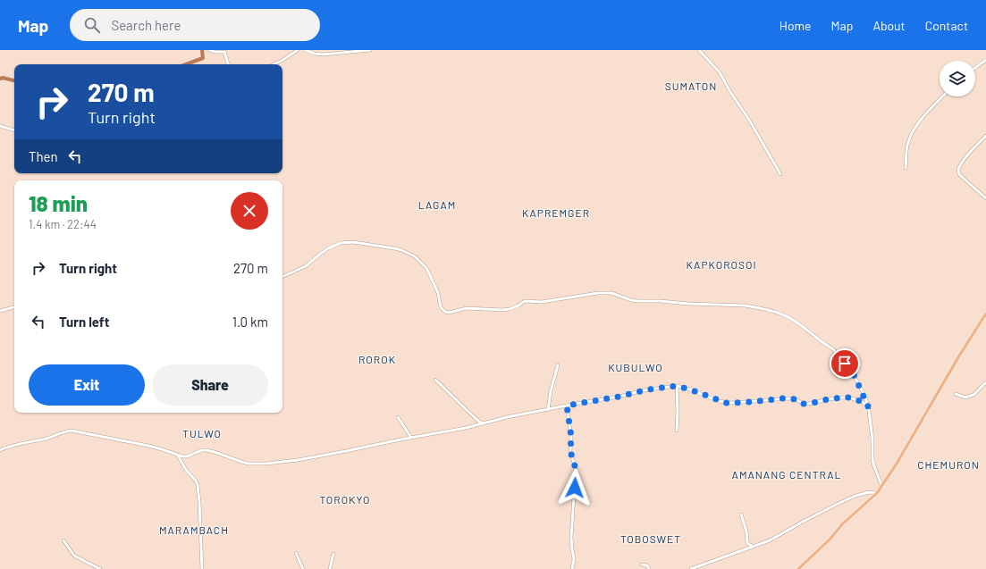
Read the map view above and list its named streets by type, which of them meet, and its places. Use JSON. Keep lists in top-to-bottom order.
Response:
{
  "districts": [
    "SUMATON",
    "LAGAM",
    "KAPREMGER",
    "KAPKOROSOI",
    "ROROK",
    "KUBULWO",
    "TULWO",
    "CHEMURON",
    "AMANANG CENTRAL",
    "TOROKYO",
    "MARAMBACH",
    "TOBOSWET"
  ],
  "page": {
    "header": "Map",
    "search": "Search here",
    "nav": [
      "Home",
      "Map",
      "About",
      "Contact"
    ],
    "turn": ["270 m", "Turn right"],
    "then": "Then",
    "heading": ["18 min", "1.4 km · 22:44"],
    "list": [
      {
        "name": "Turn right",
        "value": "270 m"
      },
      {
        "name": "Turn left",
        "value": "1.0 km"
      }
    ],
    "buttons": ["Exit", "Share"]
  }
}
